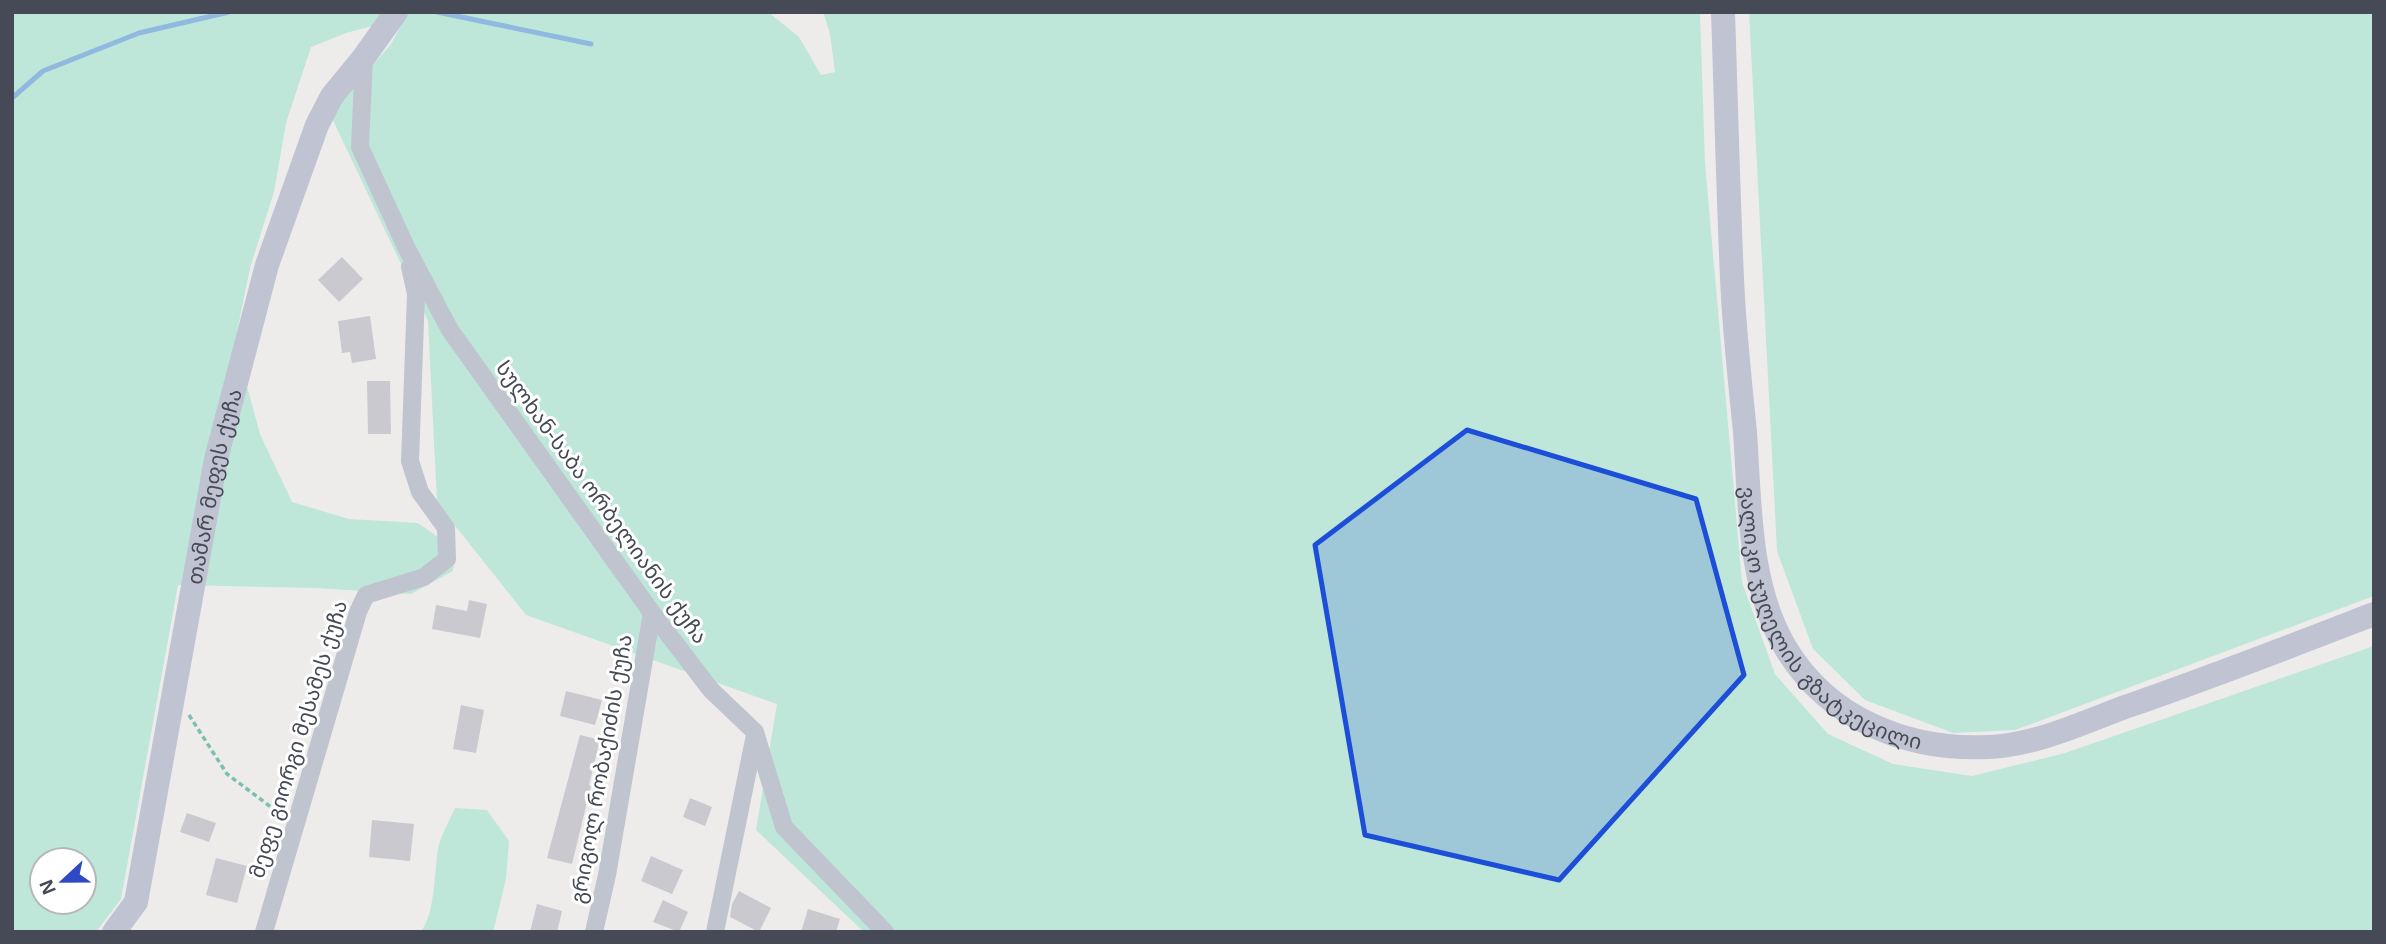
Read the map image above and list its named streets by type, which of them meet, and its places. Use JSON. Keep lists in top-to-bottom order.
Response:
{
  "streets": {
    "main road": ["თამარ მეფეს ქუჩა", "ვალიკო ჯუღელის გზატკეცილი"],
    "street": ["სულხან-საბა ორბელიანის ქუჩა", "მეფე გიორგი მესამეს ქუჩა", "გრიგოლ რობაქიძის ქუჩა"]
  },
  "crossings": [
    ["თამარ მეფეს ქუჩა", "სულხან-საბა ორბელიანის ქუჩა"],
    ["სულხან-საბა ორბელიანის ქუჩა", "მეფე გიორგი მესამეს ქუჩა"],
    ["სულხან-საბა ორბელიანის ქუჩა", "გრიგოლ რობაქიძის ქუჩა"]
  ],
  "north": "left"
}
